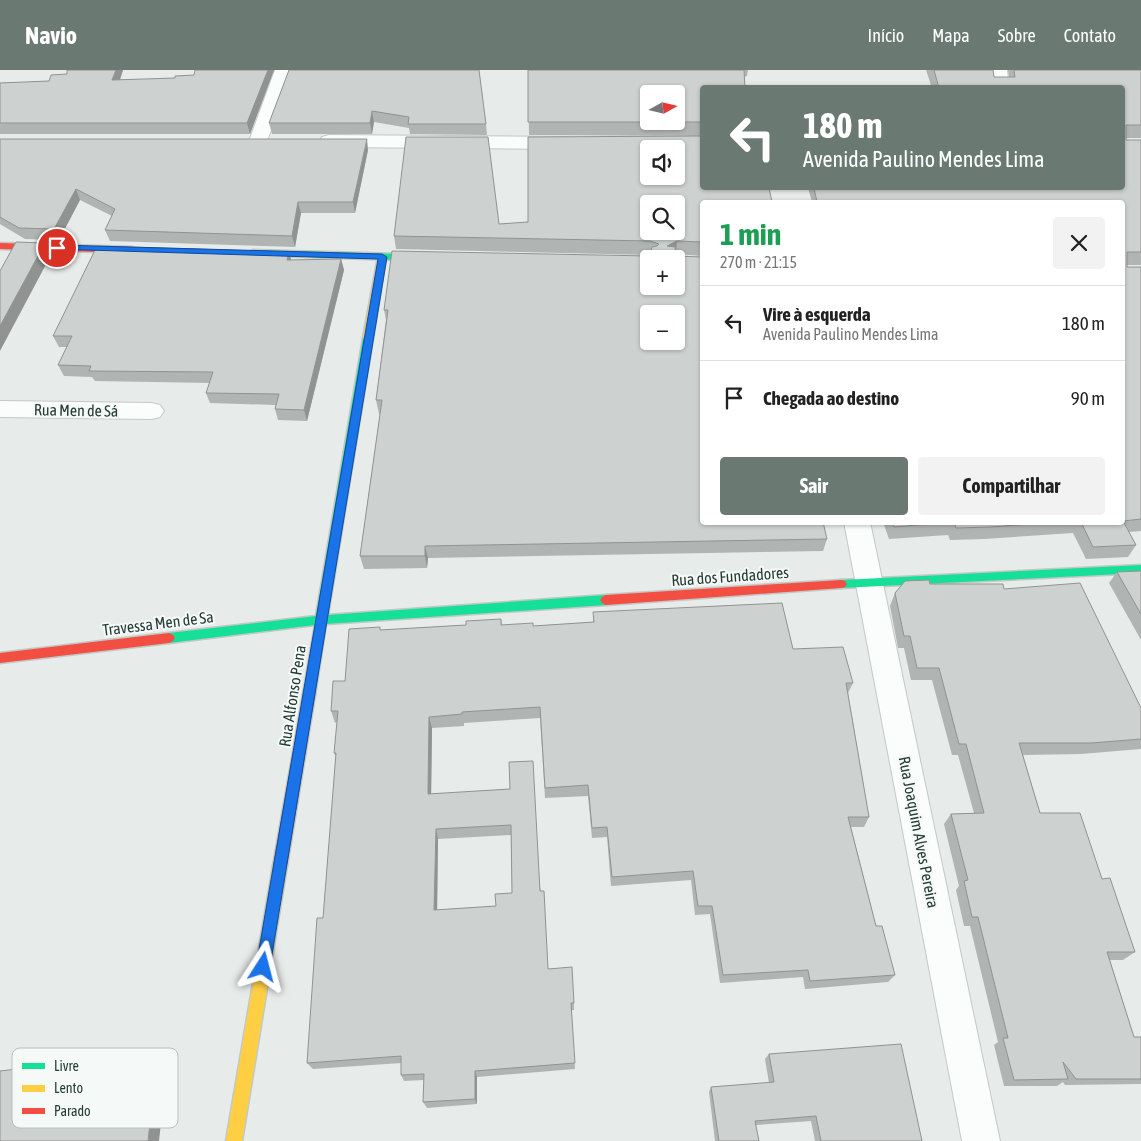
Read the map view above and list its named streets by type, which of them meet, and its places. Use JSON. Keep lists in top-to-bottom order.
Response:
{
  "streets": {
    "street": [
      "Rua Men de Sá",
      "Rua dos Fundadores",
      "Travessa Men de Sa",
      "Rua Alfonso Pena",
      "Rua Joaquim Alves Pereira"
    ]
  },
  "crossings": [
    ["Rua dos Fundadores", "Travessa Men de Sa"],
    ["Rua dos Fundadores", "Rua Alfonso Pena"],
    ["Rua dos Fundadores", "Rua Joaquim Alves Pereira"],
    ["Travessa Men de Sa", "Rua Alfonso Pena"]
  ],
  "legend": ["Livre", "Lento", "Parado"],
  "north": "right",
  "page": {
    "header": "Navio",
    "nav": [
      "Início",
      "Mapa",
      "Sobre",
      "Contato"
    ],
    "map_buttons": ["+", "−"],
    "turn": ["180 m", "Avenida Paulino Mendes Lima"],
    "heading": ["1 min", "270 m · 21:15"],
    "list": [
      {
        "name": "Vire à esquerda",
        "note": "Avenida Paulino Mendes Lima",
        "value": "180 m"
      },
      {
        "name": "Chegada ao destino",
        "value": "90 m"
      }
    ],
    "buttons": ["Sair", "Compartilhar"]
  }
}
